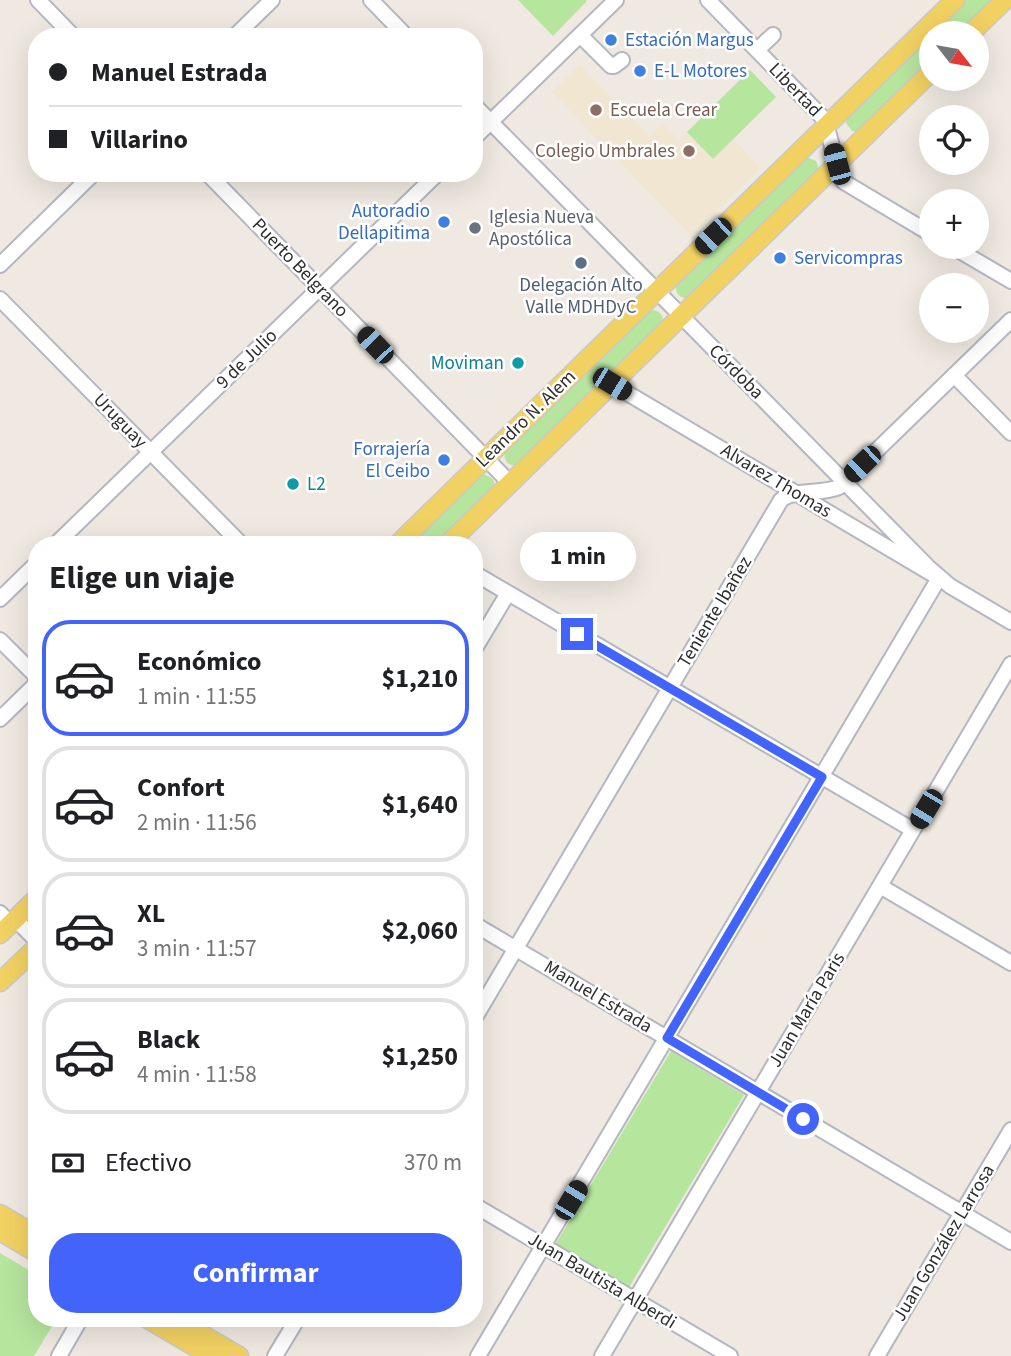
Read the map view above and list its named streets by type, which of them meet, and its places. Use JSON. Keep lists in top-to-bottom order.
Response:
{
  "streets": {
    "main road": ["Leandro N. Alem"],
    "street": [
      "Libertad",
      "Puerto Belgrano",
      "9 de Julio",
      "Córdoba",
      "Uruguay",
      "Alvarez Thomas",
      "Teniente Ibañez",
      "Manuel Estrada",
      "Juan María Paris",
      "Juan González Larrosa",
      "Juan Bautista Alberdi"
    ]
  },
  "crossings": [
    ["Libertad", "Leandro N. Alem"],
    ["Puerto Belgrano", "9 de Julio"],
    ["Puerto Belgrano", "Leandro N. Alem"],
    ["9 de Julio", "Uruguay"],
    ["Córdoba", "Leandro N. Alem"],
    ["Córdoba", "Alvarez Thomas"],
    ["Leandro N. Alem", "Alvarez Thomas"],
    ["Alvarez Thomas", "Teniente Ibañez"],
    ["Teniente Ibañez", "Manuel Estrada"],
    ["Manuel Estrada", "Juan María Paris"],
    ["Manuel Estrada", "Juan González Larrosa"],
    ["Juan María Paris", "Juan Bautista Alberdi"]
  ],
  "places": [
    "Estación Margus",
    "E-L Motores",
    "Escuela Crear",
    "Colegio Umbrales",
    "Autoradio Dellapitima",
    "Iglesia Nueva Apostólica",
    "Servicompras",
    "Delegación Alto Valle MDHDyC",
    "Moviman",
    "Forrajería El Ceibo",
    "L2"
  ],
  "north": "bottom right",
  "page": {
    "map_buttons": ["+", "−"],
    "banner": ["Manuel Estrada", "Villarino"],
    "bubble": "1 min",
    "heading": "Elige un viaje",
    "list": [
      {
        "name": "Económico",
        "note": "1 min · 11:55",
        "value": "$1,210"
      },
      {
        "name": "Confort",
        "note": "2 min · 11:56",
        "value": "$1,640"
      },
      {
        "name": "XL",
        "note": "3 min · 11:57",
        "value": "$2,060"
      },
      {
        "name": "Black",
        "note": "4 min · 11:58",
        "value": "$1,250"
      }
    ],
    "pay": ["Efectivo", "370 m"],
    "buttons": "Confirmar"
  }
}
